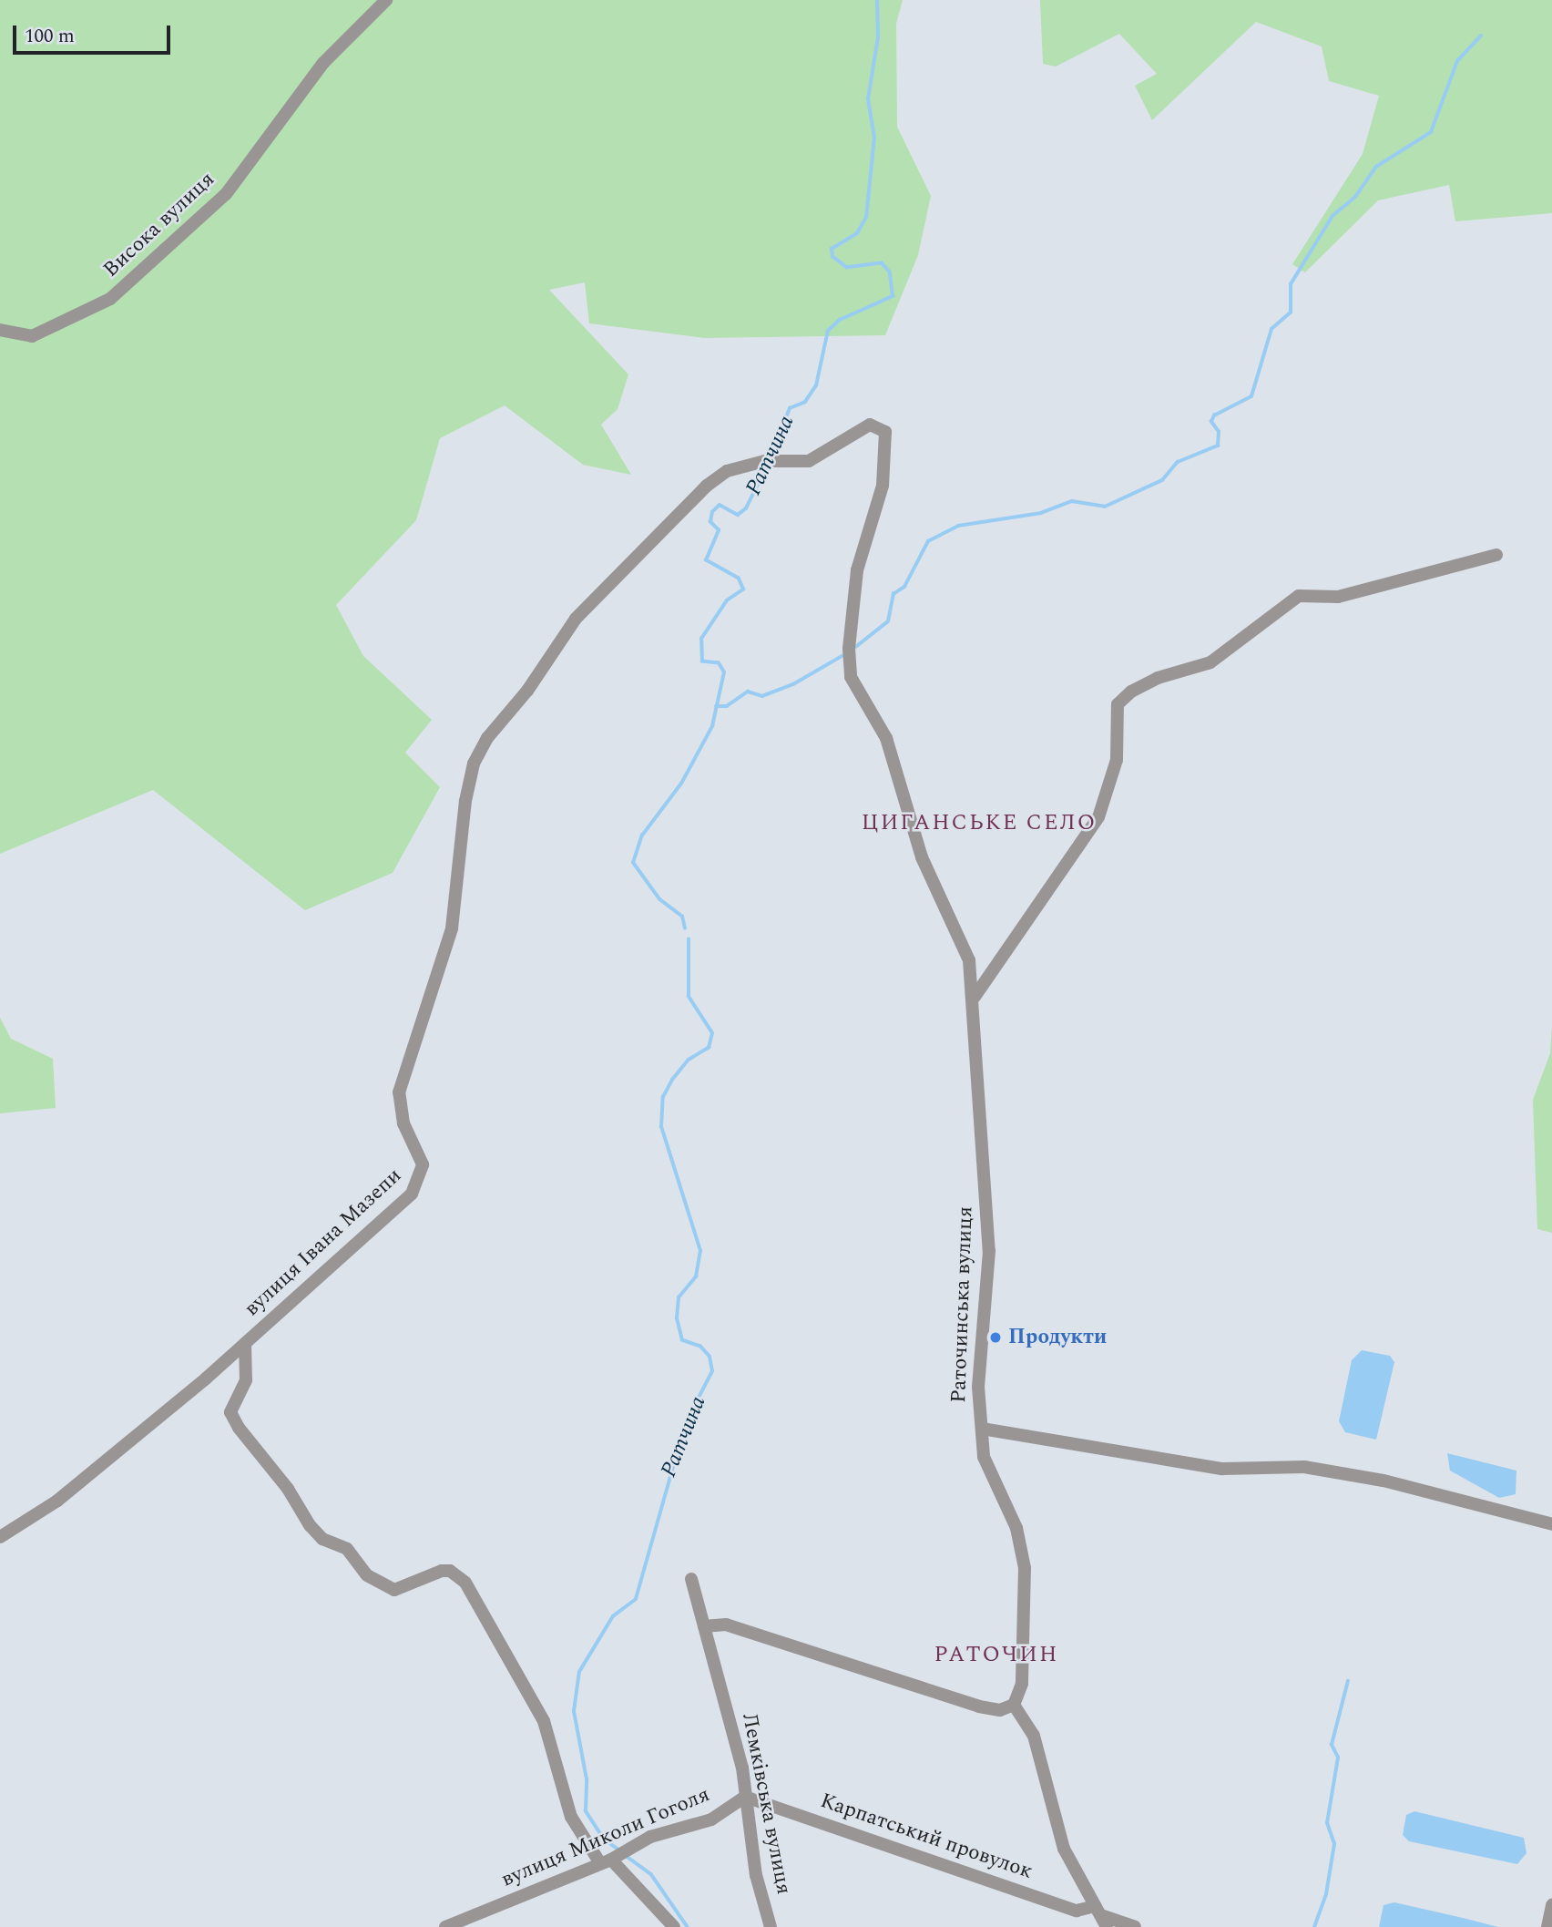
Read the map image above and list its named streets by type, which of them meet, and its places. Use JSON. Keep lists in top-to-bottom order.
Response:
{
  "streets": {
    "street": [
      "Висока вулиця",
      "вулиця Івана Мазепи",
      "Раточинська вулиця",
      "Лемківська вулиця",
      "Карпатський провулок",
      "вулиця Миколи Гоголя"
    ]
  },
  "crossings": [
    ["вулиця Івана Мазепи", "Раточинська вулиця"],
    ["Лемківська вулиця", "Карпатський провулок"],
    ["Лемківська вулиця", "вулиця Миколи Гоголя"],
    ["Карпатський провулок", "вулиця Миколи Гоголя"]
  ],
  "districts": ["ЦИГАНСЬКЕ СЕЛО", "РАТОЧИН"],
  "water": ["Ратчина"],
  "places": ["Продукти"],
  "scale_bar": "100 m"
}
